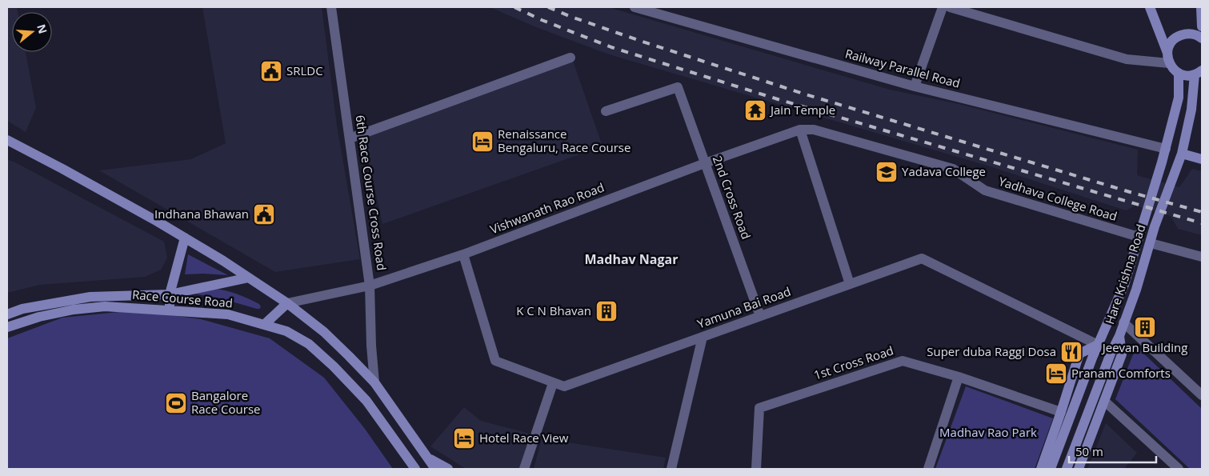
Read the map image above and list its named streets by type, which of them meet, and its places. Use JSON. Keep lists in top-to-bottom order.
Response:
{
  "streets": {
    "main road": ["Hare Krishna Road", "Race Course Road"],
    "street": [
      "Railway Parallel Road",
      "6th Race Course Cross Road",
      "2nd Cross Road",
      "Yadhava College Road",
      "Vishwanath Rao Road",
      "Yamuna Bai Road",
      "1st Cross Road"
    ]
  },
  "crossings": [
    ["Railway Parallel Road", "Hare Krishna Road"],
    ["6th Race Course Cross Road", "Vishwanath Rao Road"],
    ["2nd Cross Road", "Vishwanath Rao Road"],
    ["2nd Cross Road", "Yamuna Bai Road"],
    ["Yadhava College Road", "Vishwanath Rao Road"],
    ["Yadhava College Road", "Hare Krishna Road"],
    ["Vishwanath Rao Road", "Yamuna Bai Road"],
    ["Hare Krishna Road", "Yamuna Bai Road"]
  ],
  "districts": ["Madhav Nagar"],
  "parks": ["Madhav Rao Park"],
  "places": {
    "public building": ["SRLDC", "Indhana Bhawan"],
    "temple": ["Jain Temple"],
    "hotel": ["Renaissance Bengaluru, Race Course", "Pranam Comforts", "Hotel Race View"],
    "school or university": ["Yadava College"],
    "building": ["K C N Bhavan", "Jeevan Building"],
    "restaurant": ["Super duba Raggi Dosa"],
    "sports": ["Bangalore Race Course"]
  },
  "scale_bar": "50 m",
  "north": "right"
}
